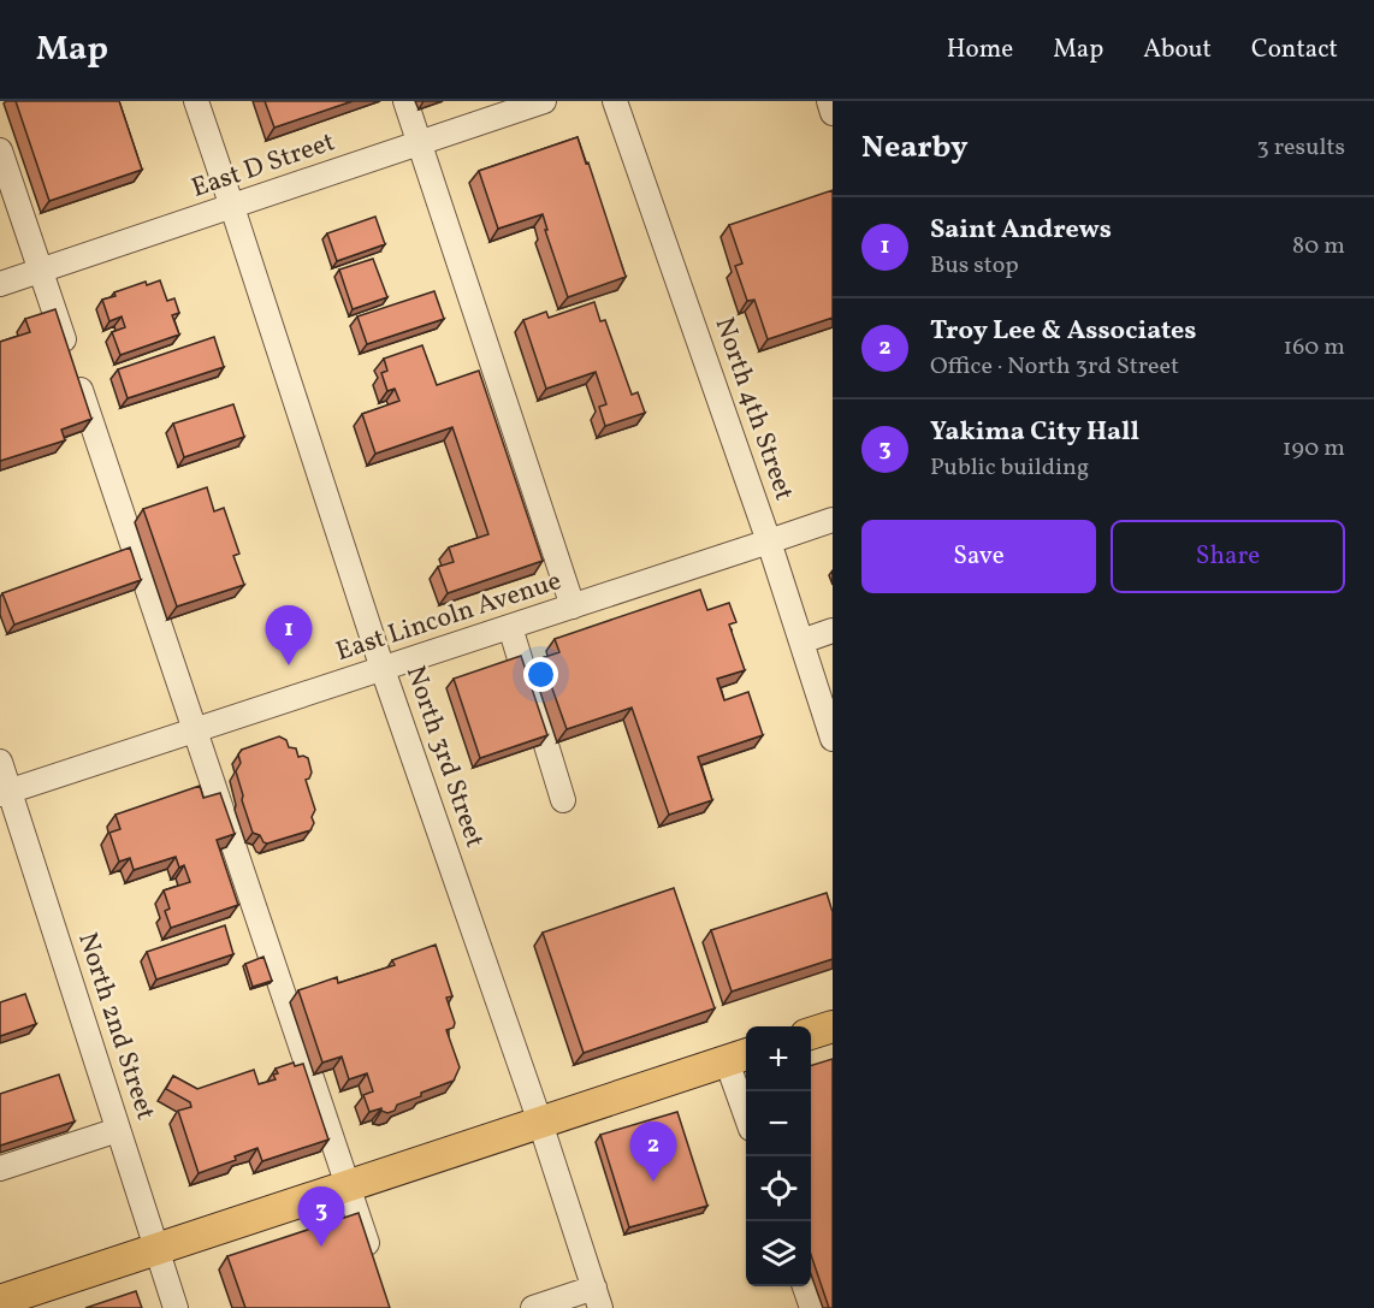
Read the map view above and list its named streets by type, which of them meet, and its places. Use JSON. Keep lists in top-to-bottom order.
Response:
{
  "streets": {
    "street": [
      "East D Street",
      "North 4th Street",
      "East Lincoln Avenue",
      "North 3rd Street",
      "North 2nd Street"
    ]
  },
  "crossings": [
    ["East D Street", "North 3rd Street"],
    ["North 4th Street", "East Lincoln Avenue"],
    ["East Lincoln Avenue", "North 3rd Street"],
    ["East Lincoln Avenue", "North 2nd Street"]
  ],
  "page": {
    "header": "Map",
    "nav": [
      "Home",
      "Map",
      "About",
      "Contact"
    ],
    "heading": ["Nearby", "3 results"],
    "list": [
      {
        "mark": "1",
        "name": "Saint Andrews",
        "note": "Bus stop",
        "value": "80 m"
      },
      {
        "mark": "2",
        "name": "Troy Lee & Associates",
        "note": "Office · North 3rd Street",
        "value": "160 m"
      },
      {
        "mark": "3",
        "name": "Yakima City Hall",
        "note": "Public building",
        "value": "190 m"
      }
    ],
    "buttons": ["Save", "Share"],
    "pins": ["1", "2", "3"],
    "map_buttons": ["+", "−"]
  }
}
